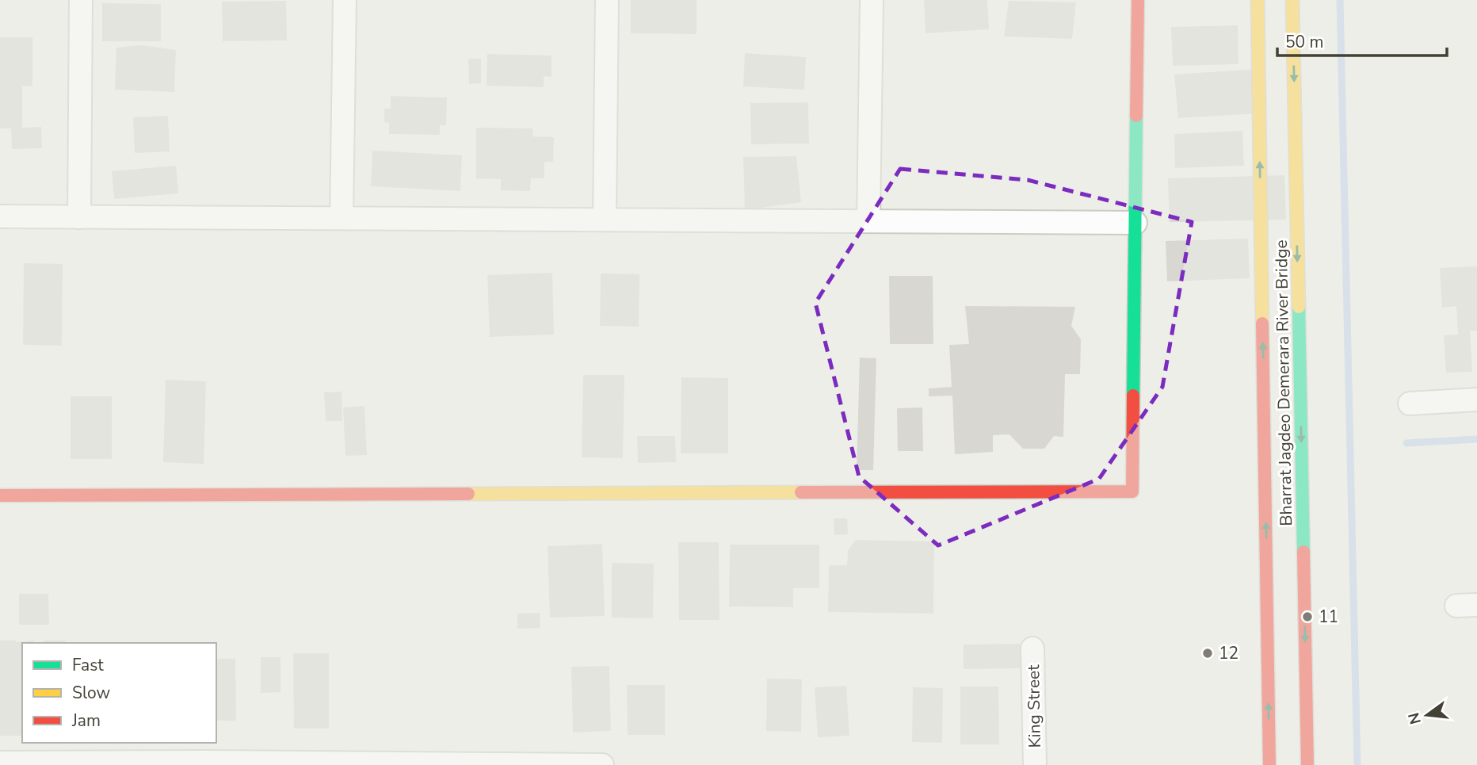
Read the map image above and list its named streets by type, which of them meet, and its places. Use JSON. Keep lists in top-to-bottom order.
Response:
{
  "streets": {
    "street": ["Bharrat Jagdeo Demerara River Bridge", "King Street"]
  },
  "places": ["11", "12"],
  "legend": ["Fast", "Slow", "Jam"],
  "scale_bar": "50 m",
  "north": "left"
}
